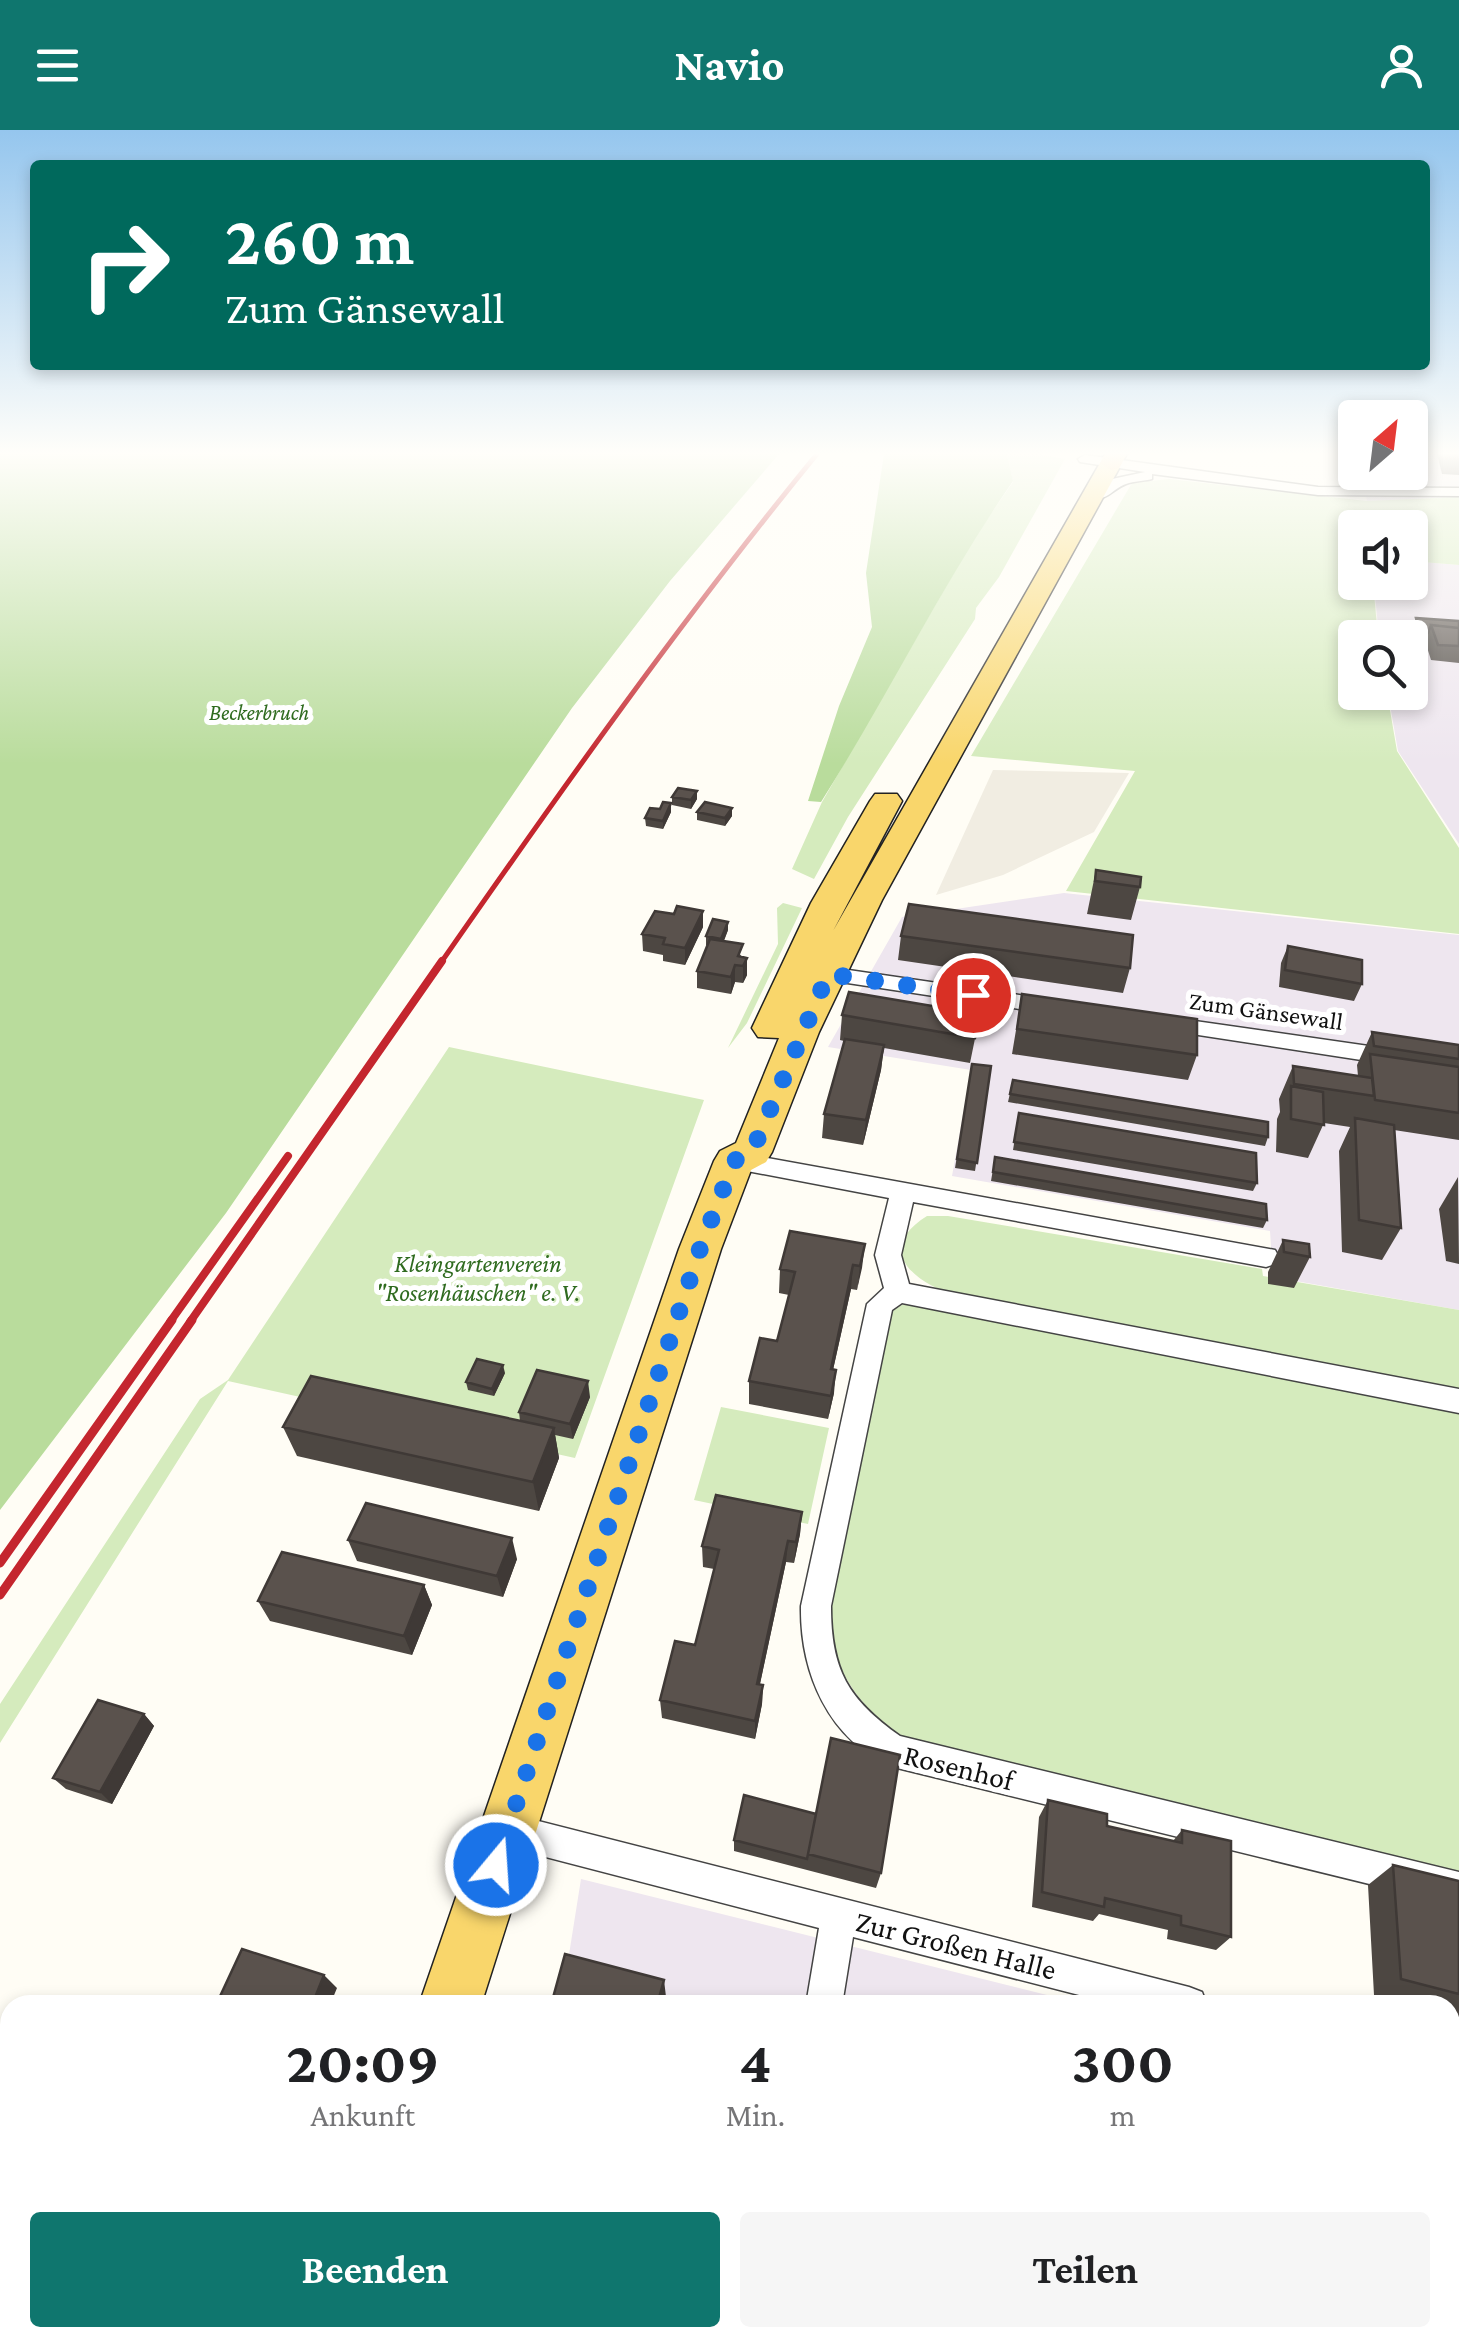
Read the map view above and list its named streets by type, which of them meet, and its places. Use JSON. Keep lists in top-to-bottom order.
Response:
{
  "streets": {
    "street": ["Zum Gänsewall", "Rosenhof", "Zur Großen Halle"]
  },
  "parks": ["Beckerbruch", "Kleingartenverein \"Rosenhäuschen\" e. V."],
  "north": "top right",
  "page": {
    "header": "Navio",
    "turn": ["260 m", "Zum Gänsewall"],
    "eta": [
      "20:09",
      "Ankunft",
      "4",
      "Min.",
      "300",
      "m"
    ],
    "buttons": ["Beenden", "Teilen"]
  }
}
